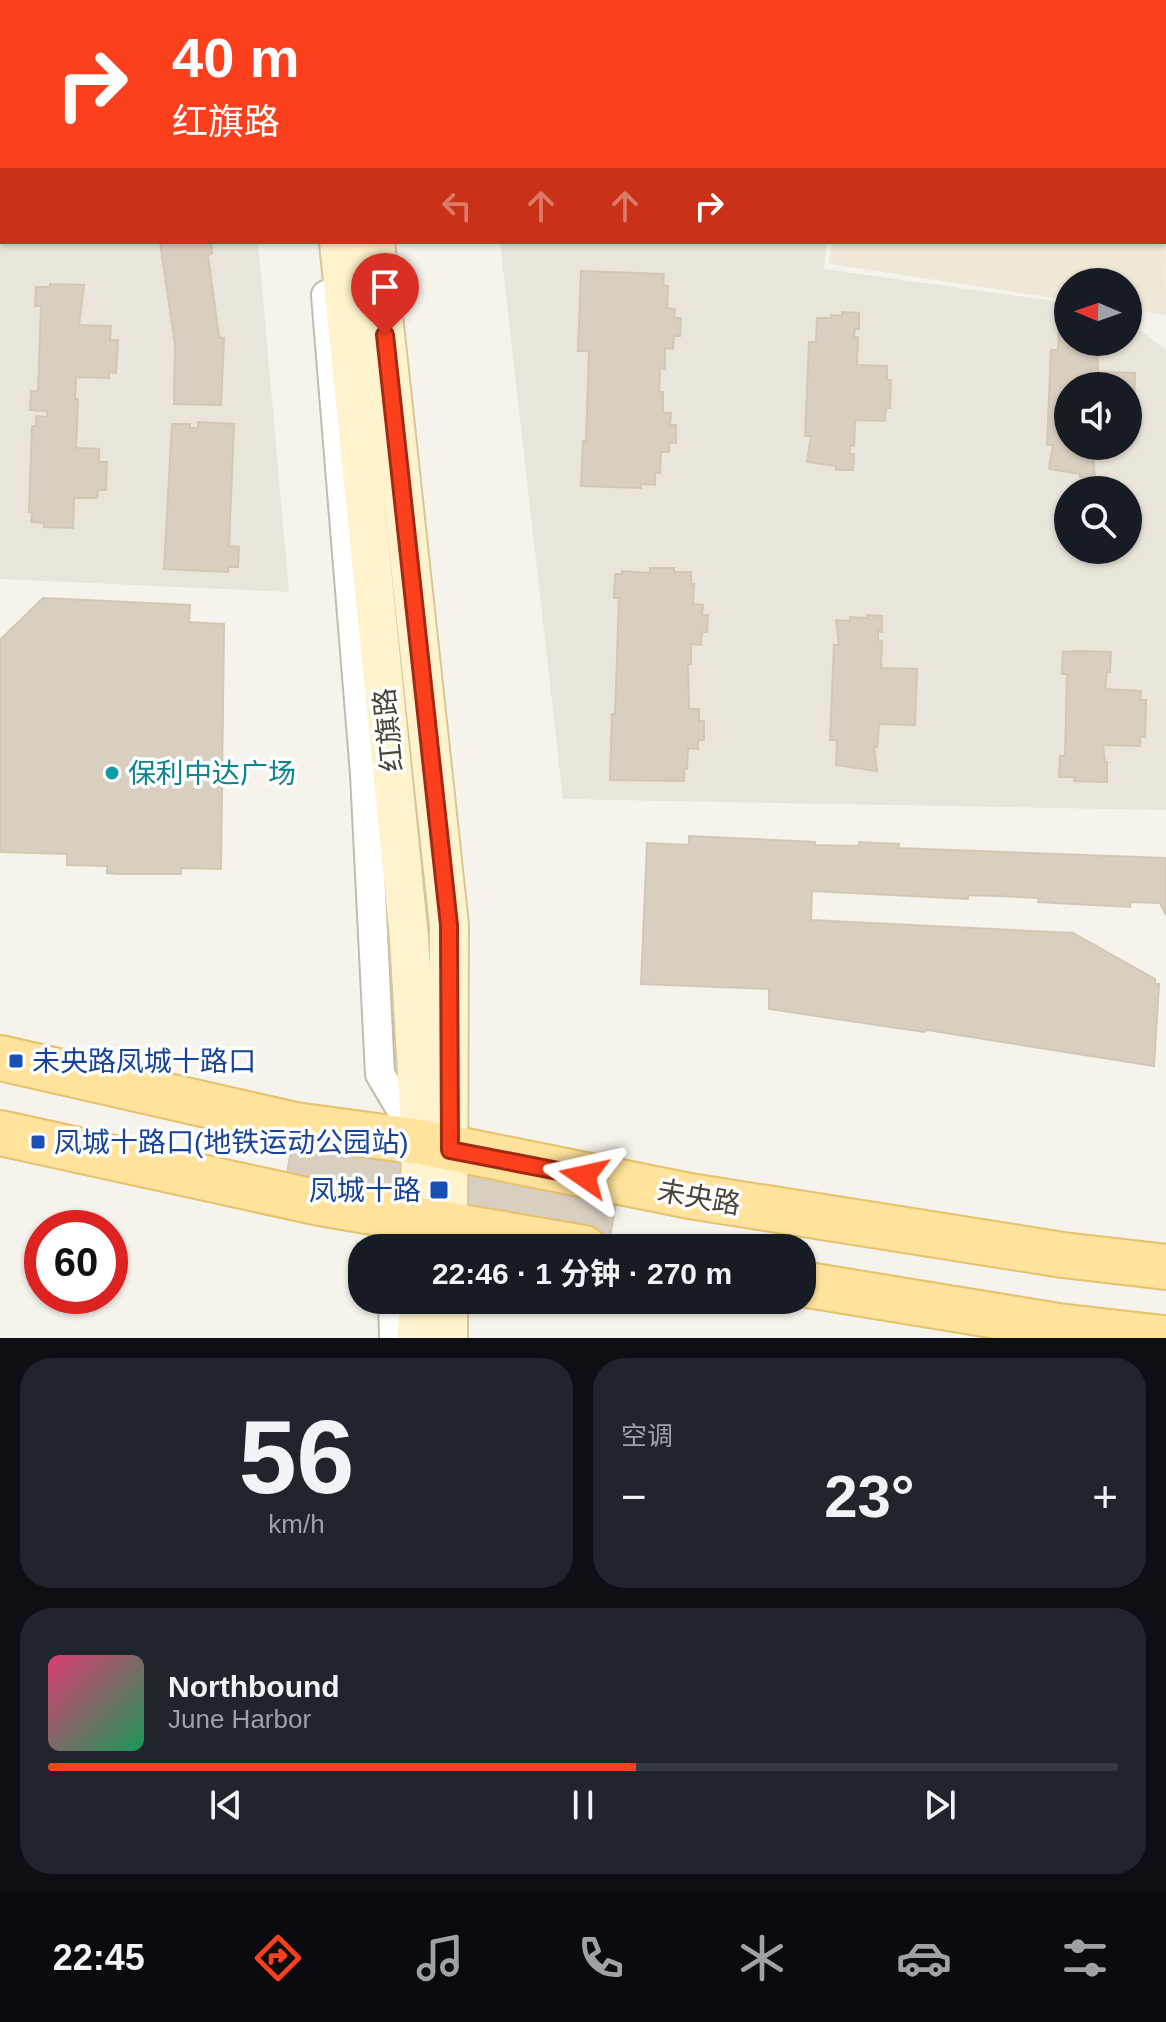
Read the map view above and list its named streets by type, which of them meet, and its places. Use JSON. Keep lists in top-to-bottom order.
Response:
{
  "streets": {
    "main road": ["红旗路", "未央路"]
  },
  "crossings": [
    ["红旗路", "未央路"]
  ],
  "places": {
    "other": ["保利中达广场"],
    "transit": ["未央路凤城十路口", "凤城十路口(地铁运动公园站)", "凤城十路"]
  },
  "north": "left",
  "page": {
    "turn": ["40 m", "红旗路"],
    "limit": "60",
    "trip": "22:46 · 1 分钟 · 270 m",
    "tile": [
      ["56", "km/h"],
      "空调"
    ],
    "heat": ["−", "23°", "+"],
    "song": ["Northbound", "June Harbor"],
    "tabs": "22:45"
  }
}
